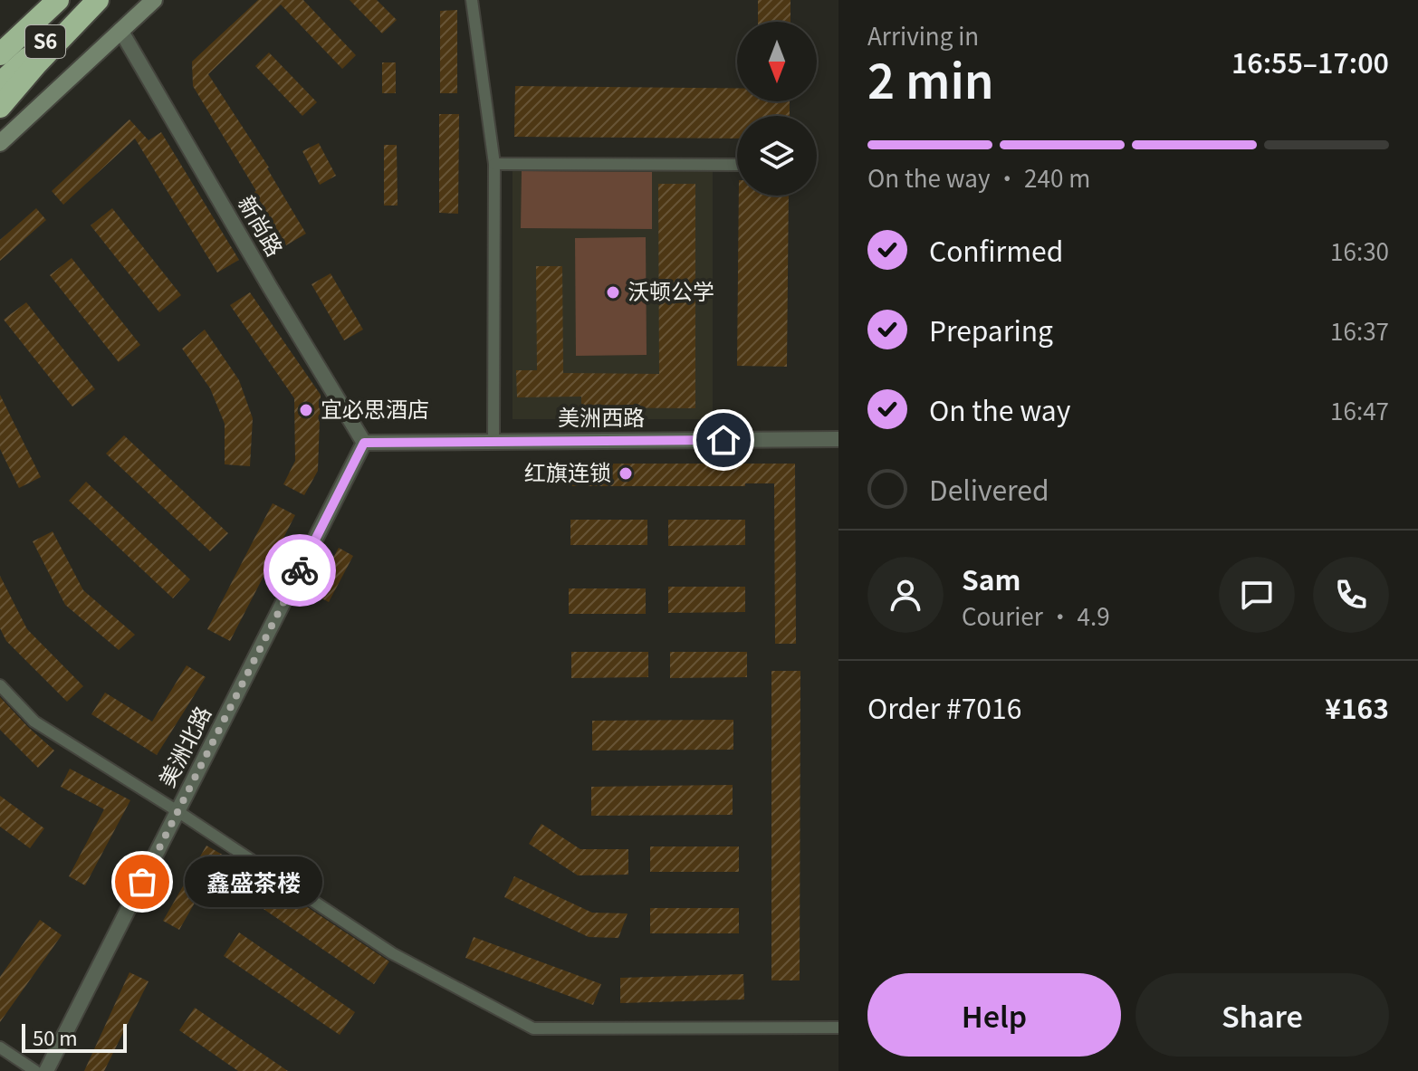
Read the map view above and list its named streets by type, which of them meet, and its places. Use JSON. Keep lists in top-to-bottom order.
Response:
{
  "streets": {
    "highway": ["S6"],
    "street": ["新尚路", "美洲西路", "美洲北路"]
  },
  "crossings": [
    ["新尚路", "美洲西路"],
    ["新尚路", "美洲北路"],
    ["美洲西路", "美洲北路"]
  ],
  "places": [
    "沃顿公学",
    "宜必思酒店",
    "红旗连锁",
    "鑫盛茶楼"
  ],
  "scale_bar": "50 m",
  "north": "bottom",
  "page": {
    "heading": ["2 min", "Arriving in", "16:55–17:00"],
    "panel": [
      "Sam",
      "Courier · 4.9",
      "Order #7016",
      "¥163"
    ],
    "bar": "On the way · 240 m",
    "list": [
      ["Confirmed", "16:30"],
      ["Preparing", "16:37"],
      ["On the way", "16:47"],
      "Delivered"
    ],
    "bubble": "鑫盛茶楼",
    "buttons": ["Help", "Share"],
    "scale": "50 m"
  }
}
